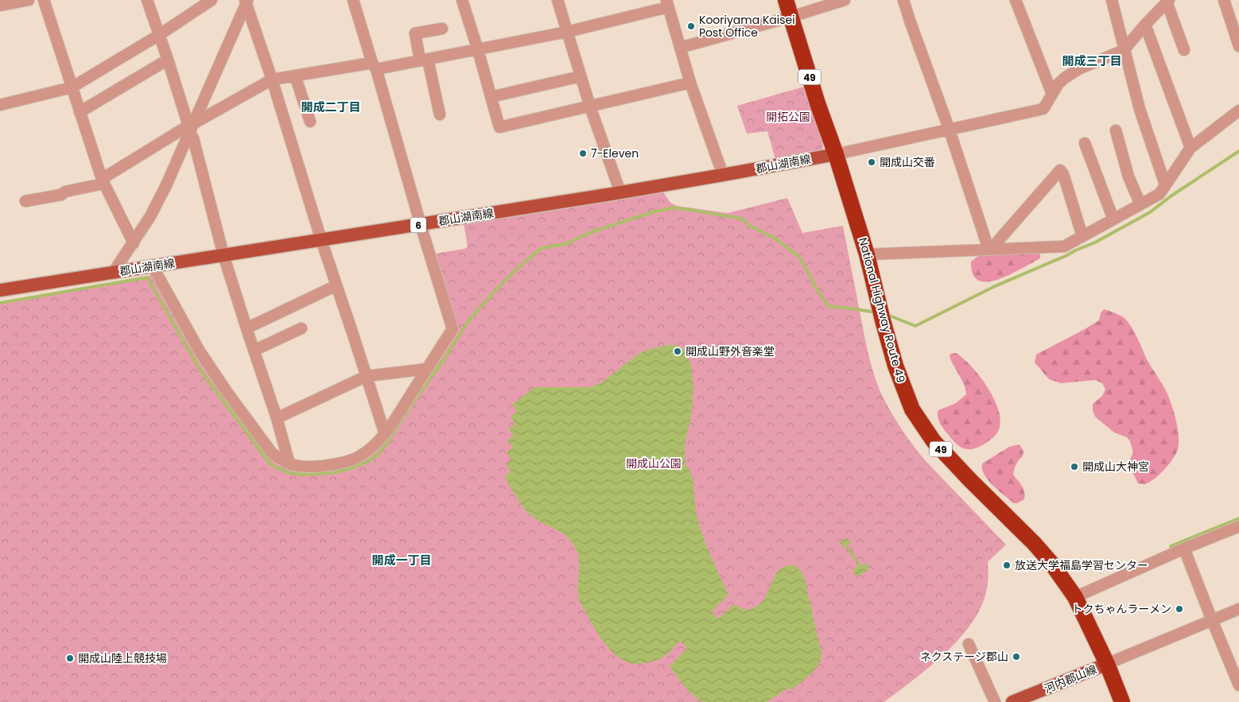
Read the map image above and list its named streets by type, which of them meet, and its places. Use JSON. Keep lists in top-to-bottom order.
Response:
{
  "streets": {
    "highway": ["49", "National Highway Route 49"],
    "main road": ["郡山湖南線", "6", "河内郡山線"]
  },
  "crossings": [
    ["郡山湖南線", "National Highway Route 49"],
    ["National Highway Route 49", "河内郡山線"]
  ],
  "districts": ["開成三丁目", "開成二丁目", "開成一丁目"],
  "parks": ["開拓公園", "開成山公園"],
  "places": [
    "Kooriyama Kaisei Post Office",
    "7-Eleven",
    "開成山交番",
    "開成山野外音楽堂",
    "開成山大神宮",
    "放送大学福島学習センター",
    "トクちゃんラーメン",
    "ネクステージ郡山",
    "開成山陸上競技場"
  ]
}
